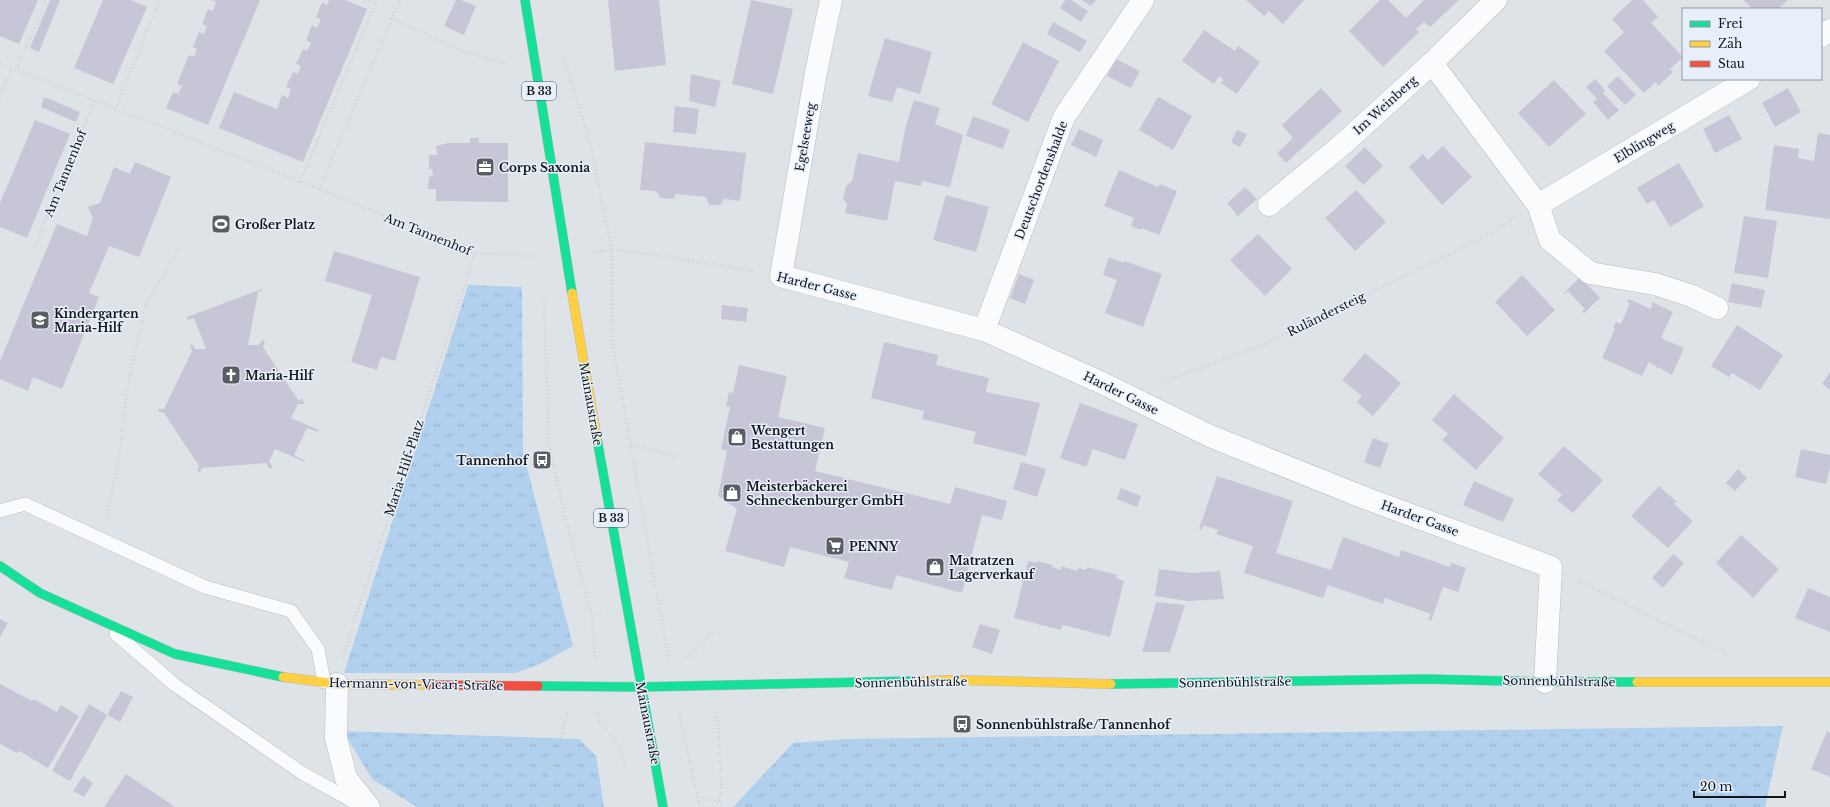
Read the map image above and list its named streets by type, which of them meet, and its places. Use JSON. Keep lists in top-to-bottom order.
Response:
{
  "streets": {
    "street": [
      "B 33",
      "Im Weinberg",
      "Egelseeweg",
      "Elblingweg",
      "Deutschordenshalde",
      "Harder Gasse",
      "Mainaustraße",
      "Sonnenbühlstraße",
      "Hermann-von-Vicari-Straße"
    ],
    "path": ["Am Tannenhof", "Ruländersteig", "Maria-Hilf-Platz"]
  },
  "crossings": [
    ["Egelseeweg", "Harder Gasse"],
    ["Elblingweg", "Ruländersteig"],
    ["Am Tannenhof", "Maria-Hilf-Platz"],
    ["Deutschordenshalde", "Harder Gasse"],
    ["Harder Gasse", "Mainaustraße"],
    ["Mainaustraße", "Sonnenbühlstraße"],
    ["Mainaustraße", "Hermann-von-Vicari-Straße"],
    ["Maria-Hilf-Platz", "Hermann-von-Vicari-Straße"],
    ["Sonnenbühlstraße", "Hermann-von-Vicari-Straße"]
  ],
  "places": {
    "office": ["Corps Saxonia"],
    "sports": ["Großer Platz"],
    "school or university": ["Kindergarten Maria-Hilf"],
    "church": ["Maria-Hilf"],
    "shop": ["Wengert Bestattungen", "Meisterbäckerei Schneckenburger GmbH", "Matratzen Lagerverkauf"],
    "bus stop": ["Tannenhof", "Sonnenbühlstraße/Tannenhof"],
    "supermarket": ["PENNY"]
  },
  "legend": ["Frei", "Zäh", "Stau"],
  "scale_bar": "20 m"
}
